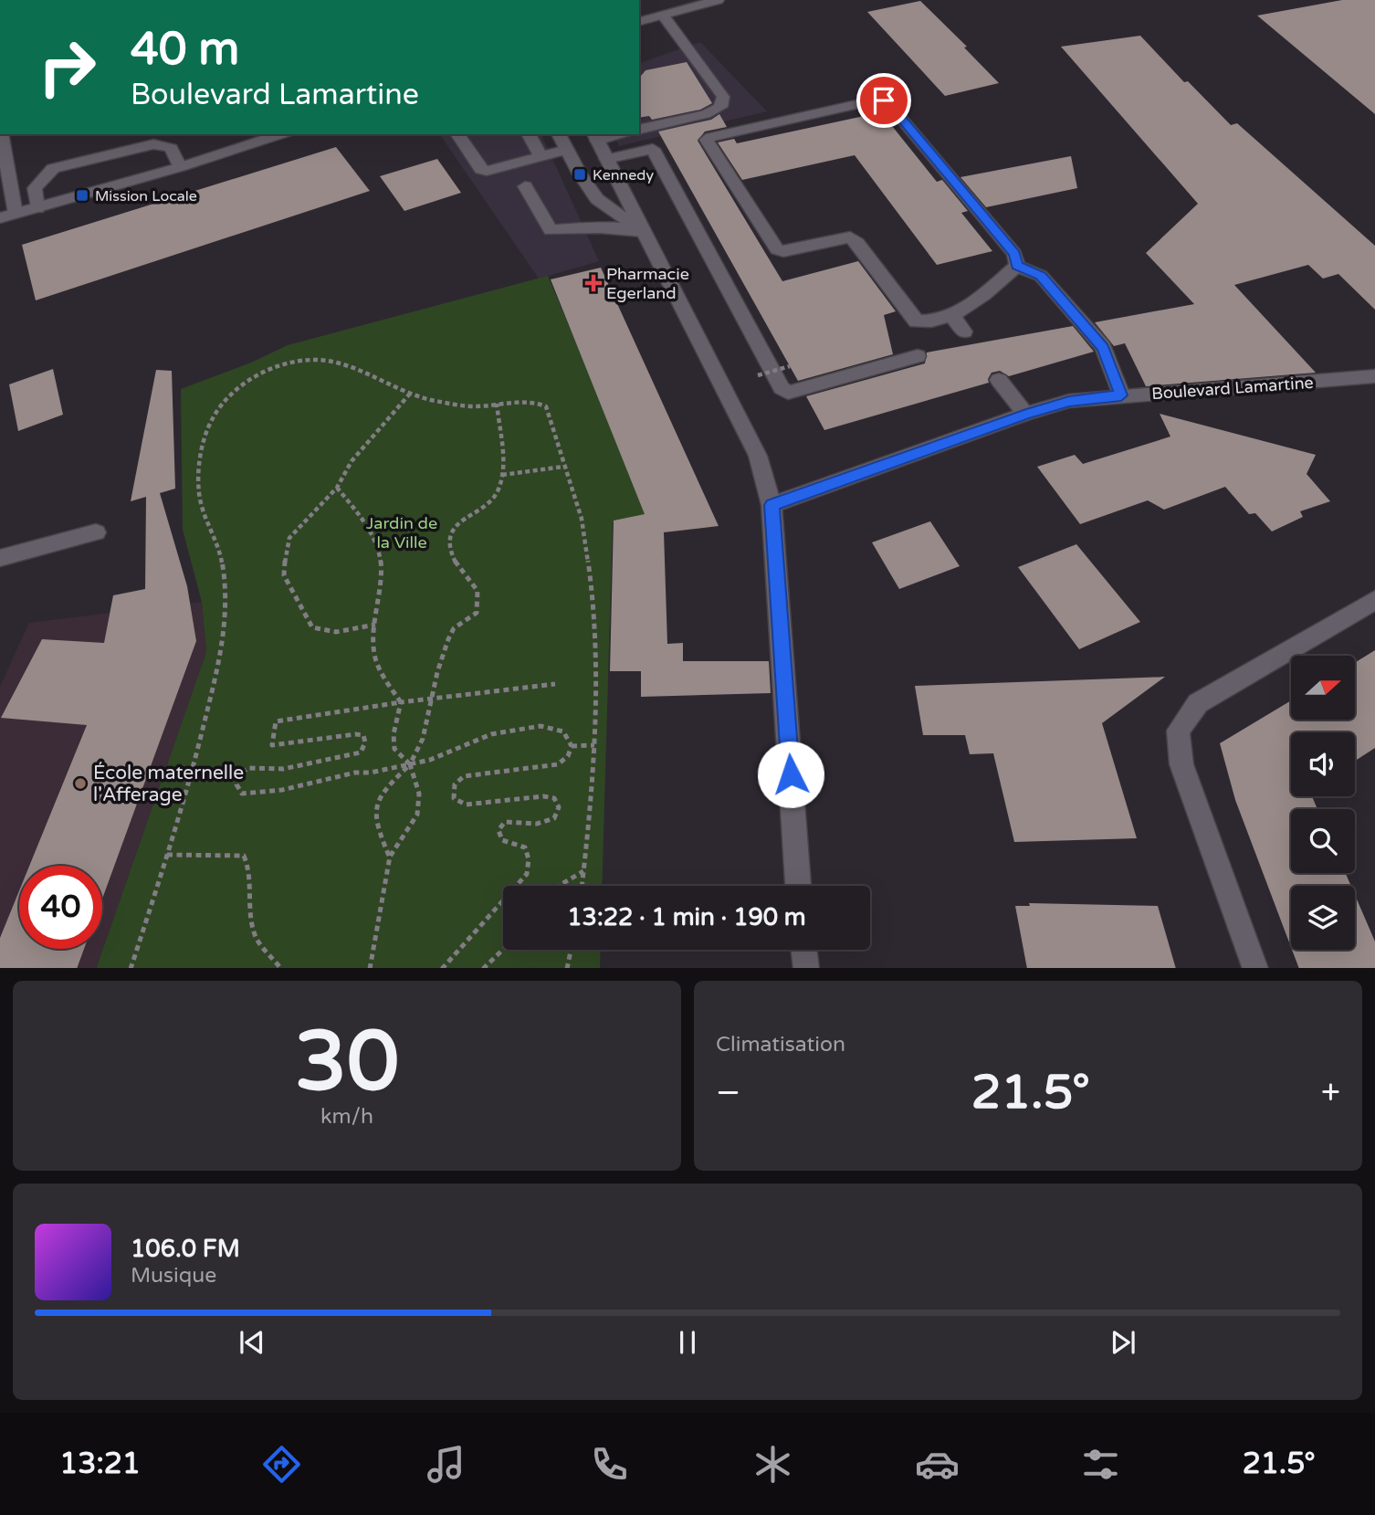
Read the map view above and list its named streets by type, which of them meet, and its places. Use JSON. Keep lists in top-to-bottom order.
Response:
{
  "streets": {
    "street": ["Boulevard Lamartine"]
  },
  "parks": ["Jardin de la Ville"],
  "places": {
    "transit": ["Kennedy", "Mission Locale"],
    "health": ["Pharmacie Egerland"],
    "other": ["École maternelle l'Afferage"]
  },
  "north": "right",
  "page": {
    "turn": ["40 m", "Boulevard Lamartine"],
    "limit": "40",
    "trip": "13:22 · 1 min · 190 m",
    "tile": [
      ["30", "km/h"],
      "Climatisation"
    ],
    "heat": ["−", "21.5°", "+"],
    "song": ["106.0 FM", "Musique"],
    "tabs": ["13:21", "21.5°"]
  }
}
